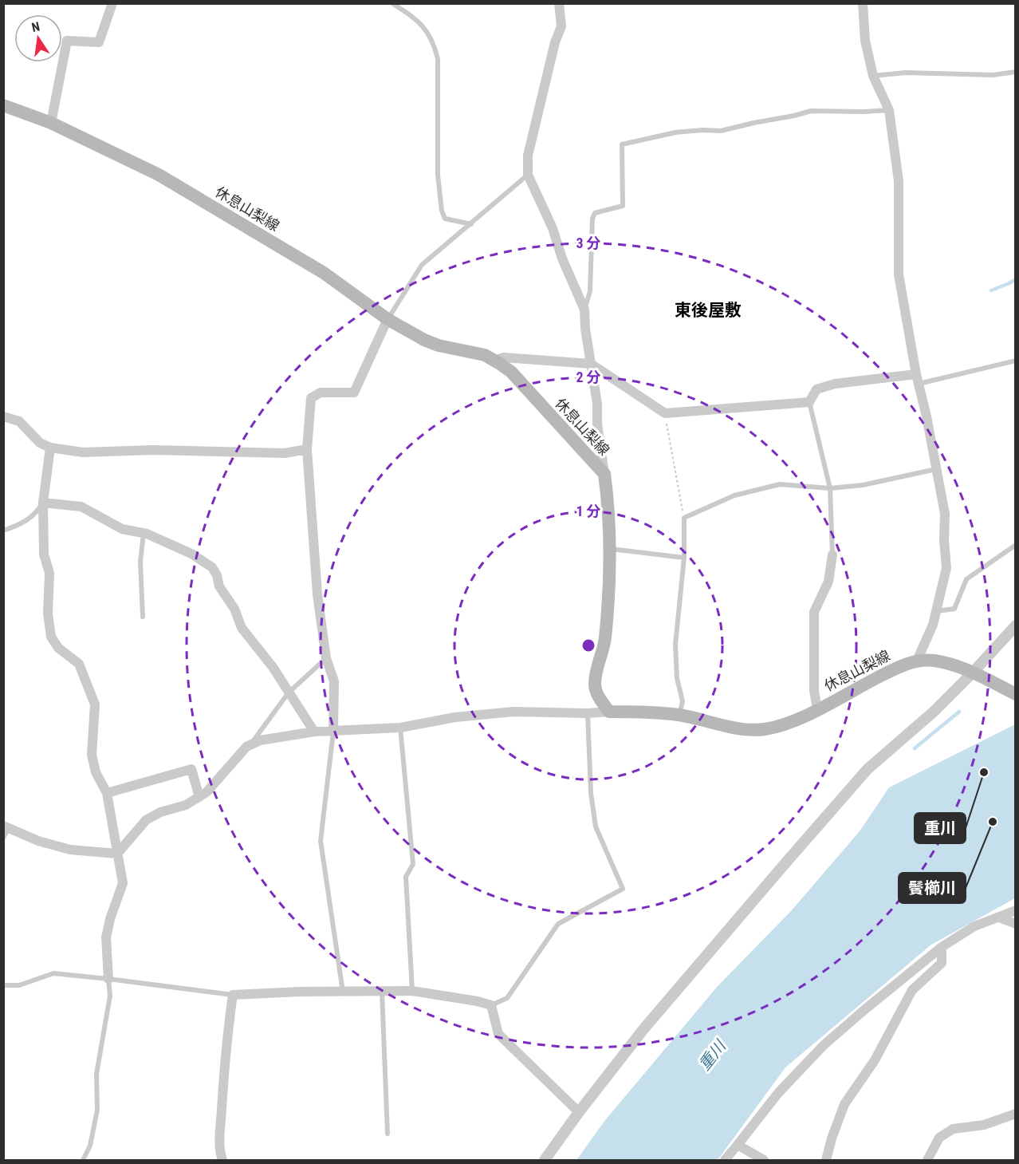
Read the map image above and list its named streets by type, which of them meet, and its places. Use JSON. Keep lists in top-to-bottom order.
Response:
{
  "streets": {
    "main road": ["休息山梨線"]
  },
  "districts": ["東後屋敷"],
  "water": ["重川"],
  "places": ["重川", "鬢櫛川"],
  "north": "top",
  "rings": ["3 分", "2 分", "1 分"]
}
